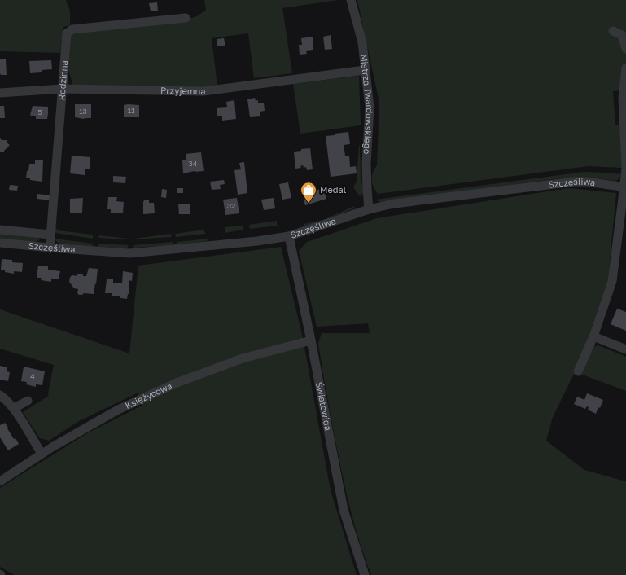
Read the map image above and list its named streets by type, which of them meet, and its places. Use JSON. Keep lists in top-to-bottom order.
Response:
{
  "streets": {
    "street": [
      "Rodzinna",
      "Przyjemna",
      "Mistrza Twardowskiego",
      "Szczęśliwa",
      "Księżycowa",
      "Światowida"
    ]
  },
  "crossings": [
    ["Rodzinna", "Przyjemna"],
    ["Rodzinna", "Szczęśliwa"],
    ["Przyjemna", "Mistrza Twardowskiego"],
    ["Mistrza Twardowskiego", "Szczęśliwa"],
    ["Szczęśliwa", "Światowida"],
    ["Księżycowa", "Światowida"]
  ],
  "places": {
    "shop": ["Medal"]
  },
  "house_numbers": [
    "11",
    "13",
    "5",
    "34",
    "32",
    "4"
  ]
}
